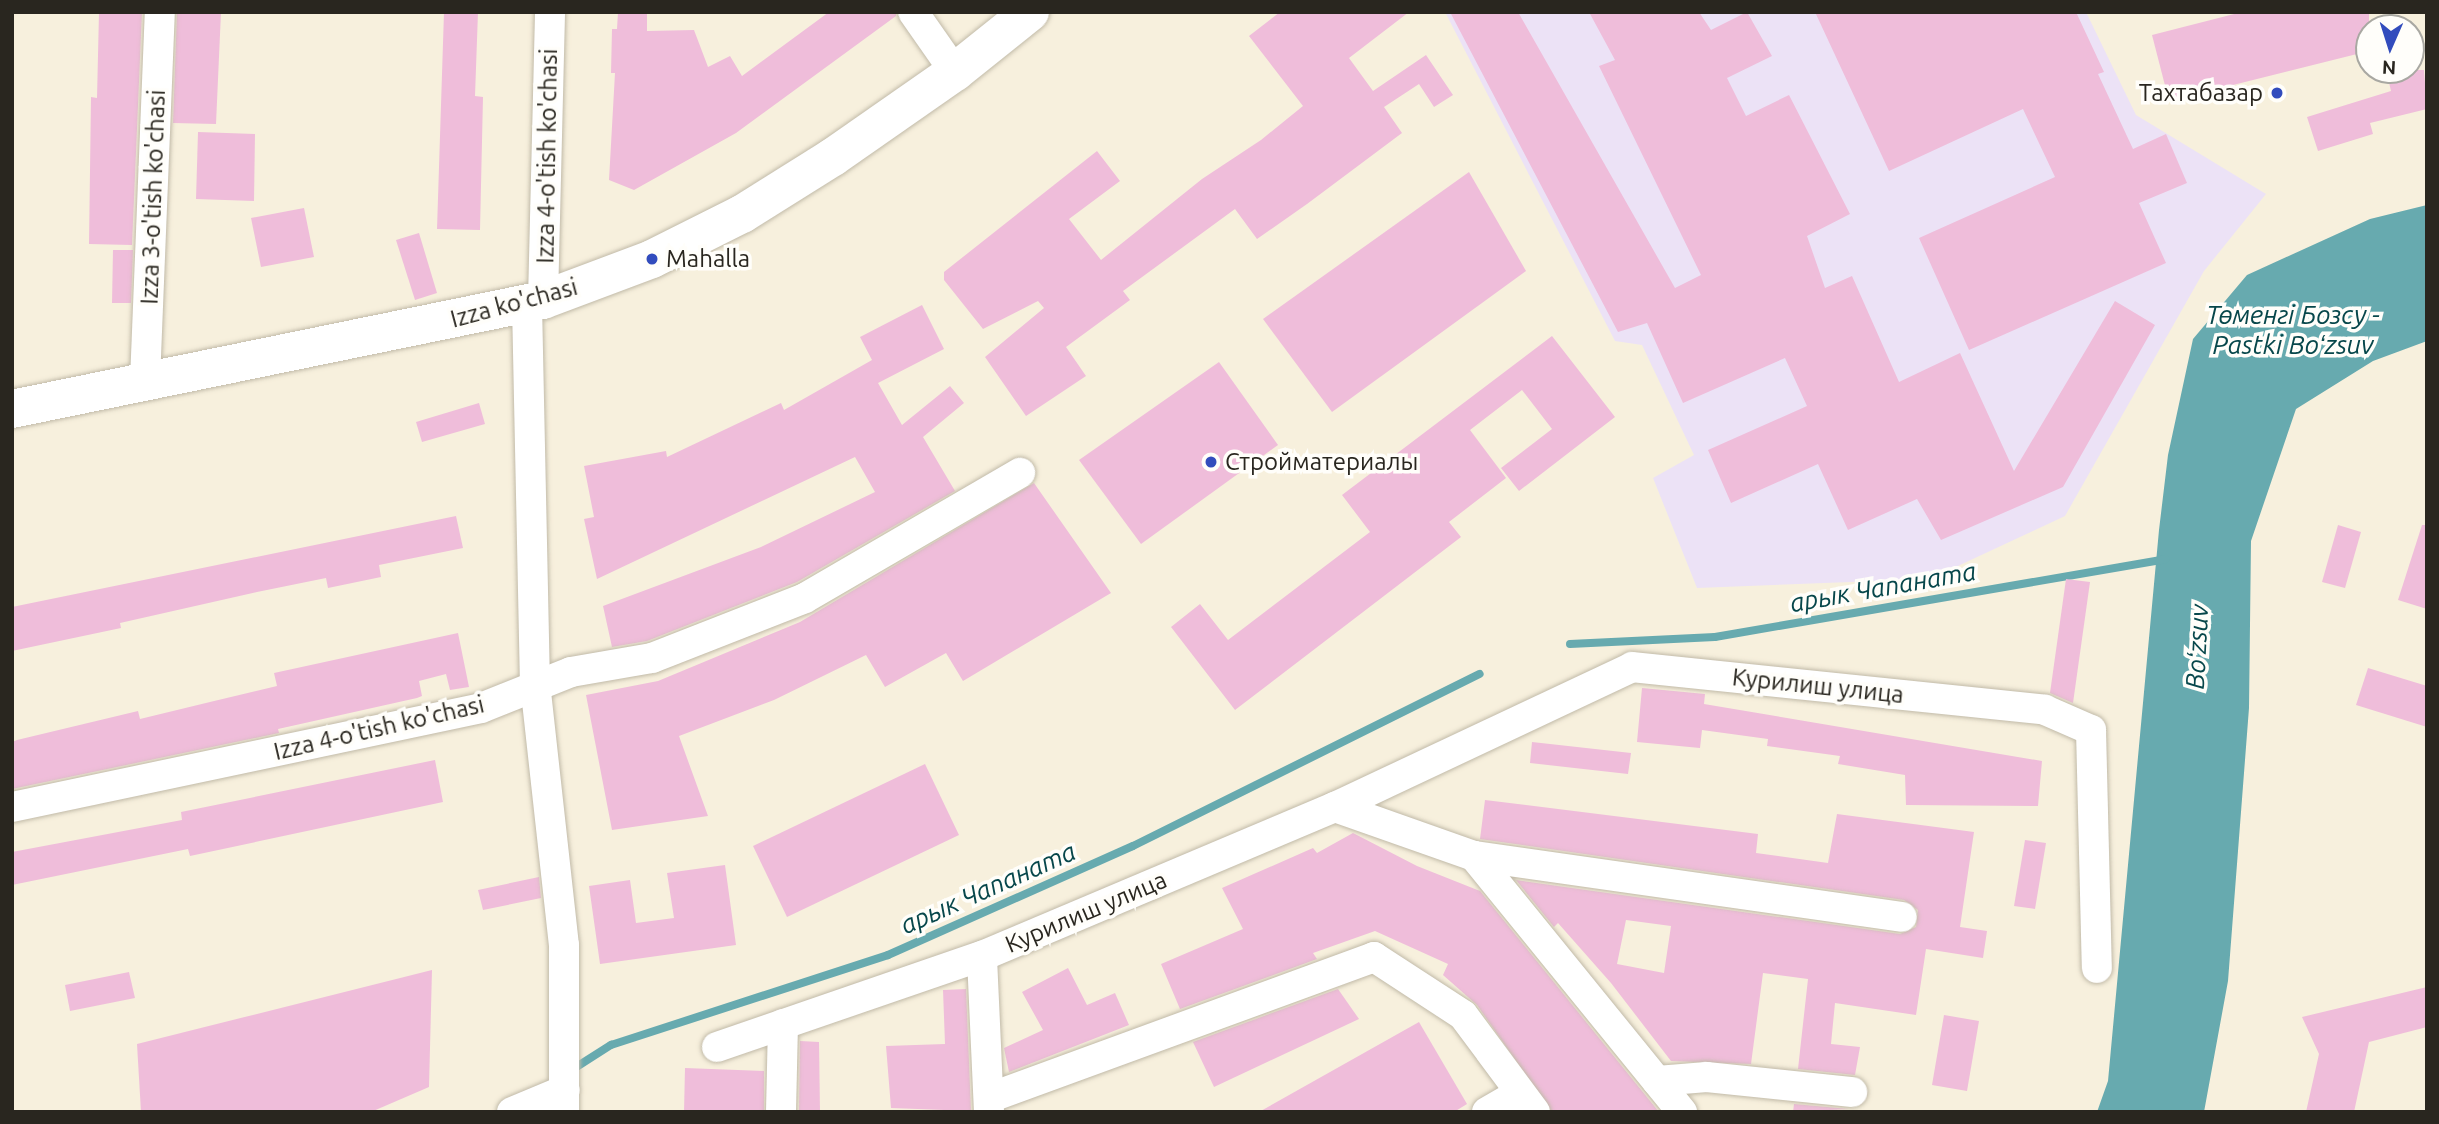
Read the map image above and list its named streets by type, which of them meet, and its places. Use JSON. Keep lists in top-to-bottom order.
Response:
{
  "streets": {
    "main road": ["Izza ko'chasi"],
    "street": ["Izza 4-o'tish ko'chasi", "Izza 3-o'tish ko'chasi", "Курилиш улица"]
  },
  "crossings": [
    ["Izza 4-o'tish ko'chasi", "Izza ko'chasi"],
    ["Izza 3-o'tish ko'chasi", "Izza ko'chasi"]
  ],
  "water": ["Төменгі Бозсу - Pastki Boʻzsuv", "арык Чапаната", "Boʻzsuv"],
  "places": ["Тахтабазар", "Mahalla", "Стройматериалы"],
  "north": "bottom"
}
